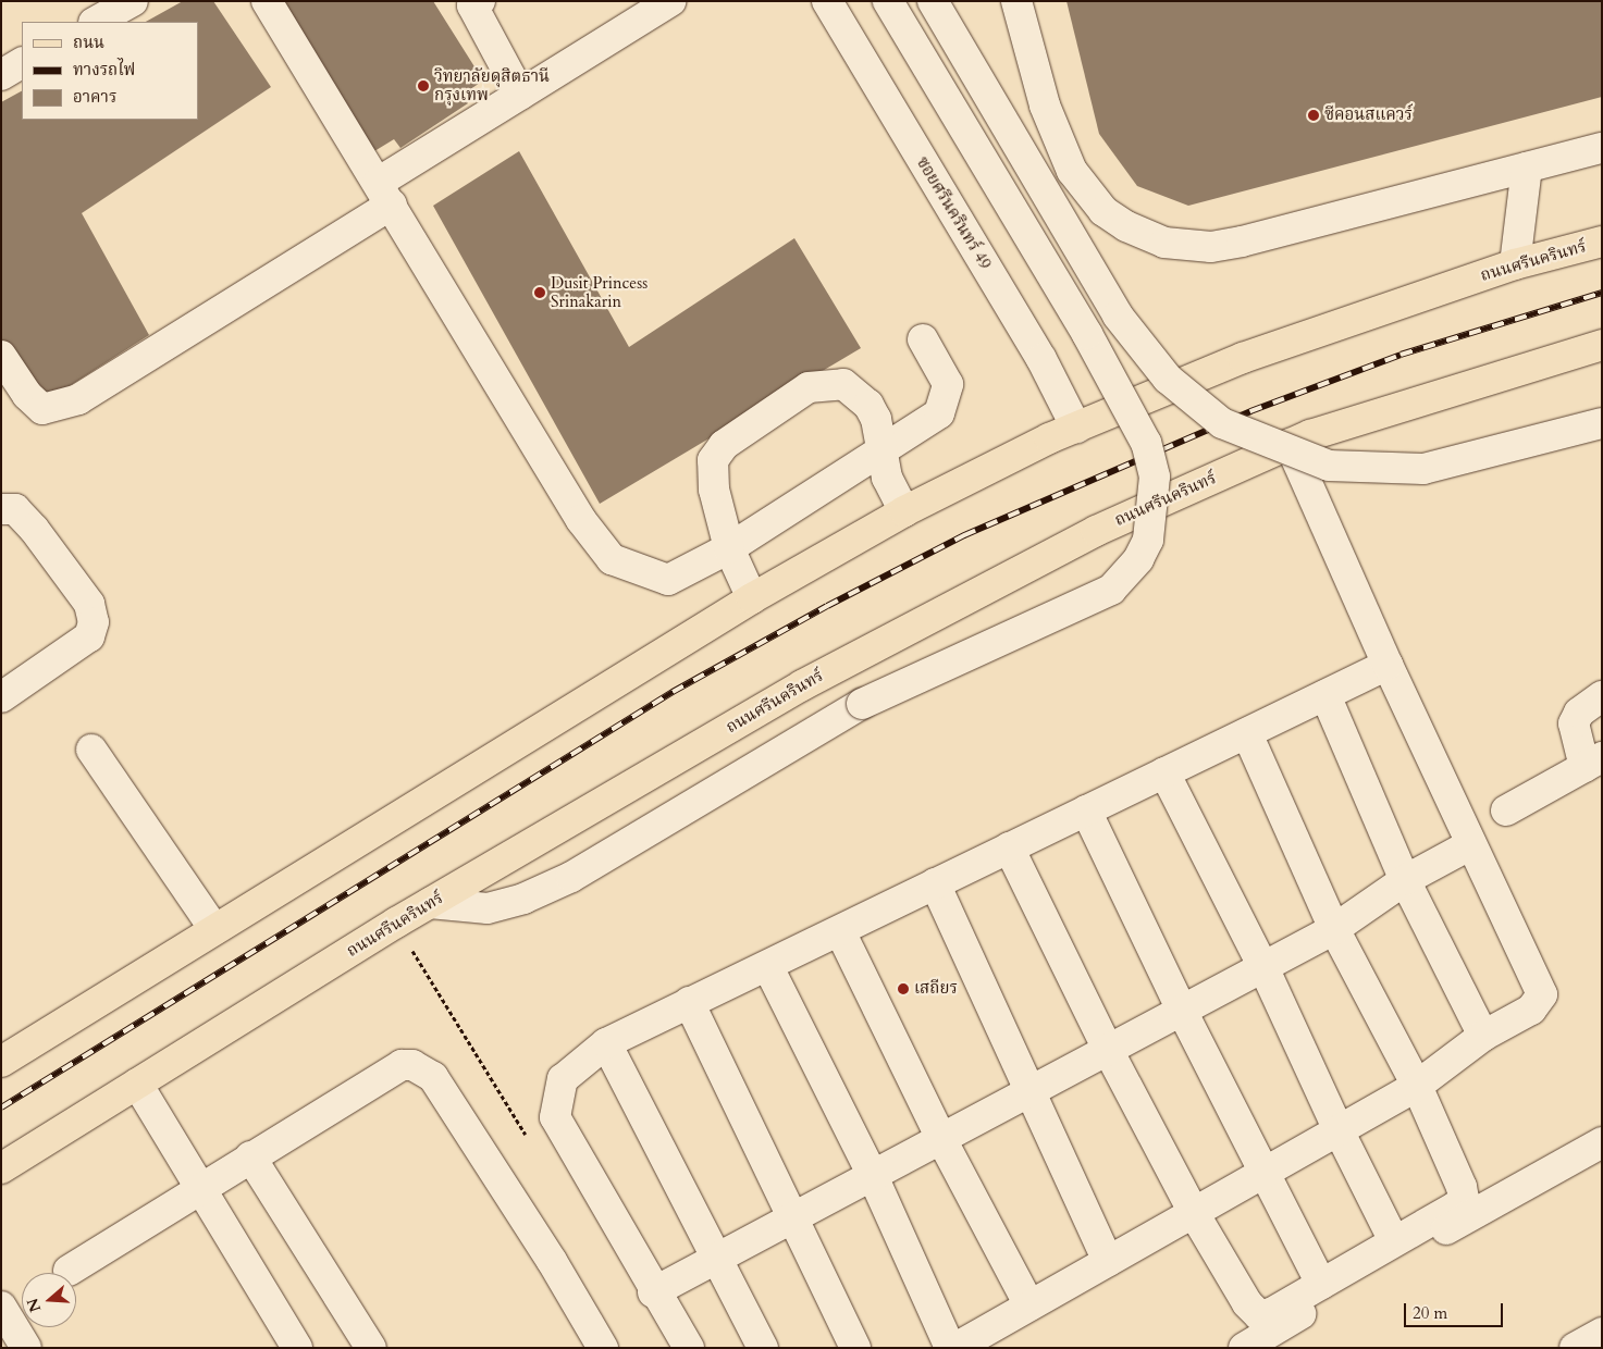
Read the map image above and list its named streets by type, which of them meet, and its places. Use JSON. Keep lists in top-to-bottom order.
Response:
{
  "streets": {
    "main road": ["ถนนศรีนครินทร์"],
    "street": ["ซอยศรีนครินทร์ 49"]
  },
  "crossings": [
    ["ซอยศรีนครินทร์ 49", "ถนนศรีนครินทร์"]
  ],
  "places": [
    "วิทยาลัยดุสิตธานี กรุงเทพ",
    "ซีคอนสแควร์",
    "Dusit Princess Srinakarin",
    "เสถียร"
  ],
  "legend": ["ถนน", "ทางรถไฟ", "อาคาร"],
  "scale_bar": "20 m",
  "north": "left"
}
